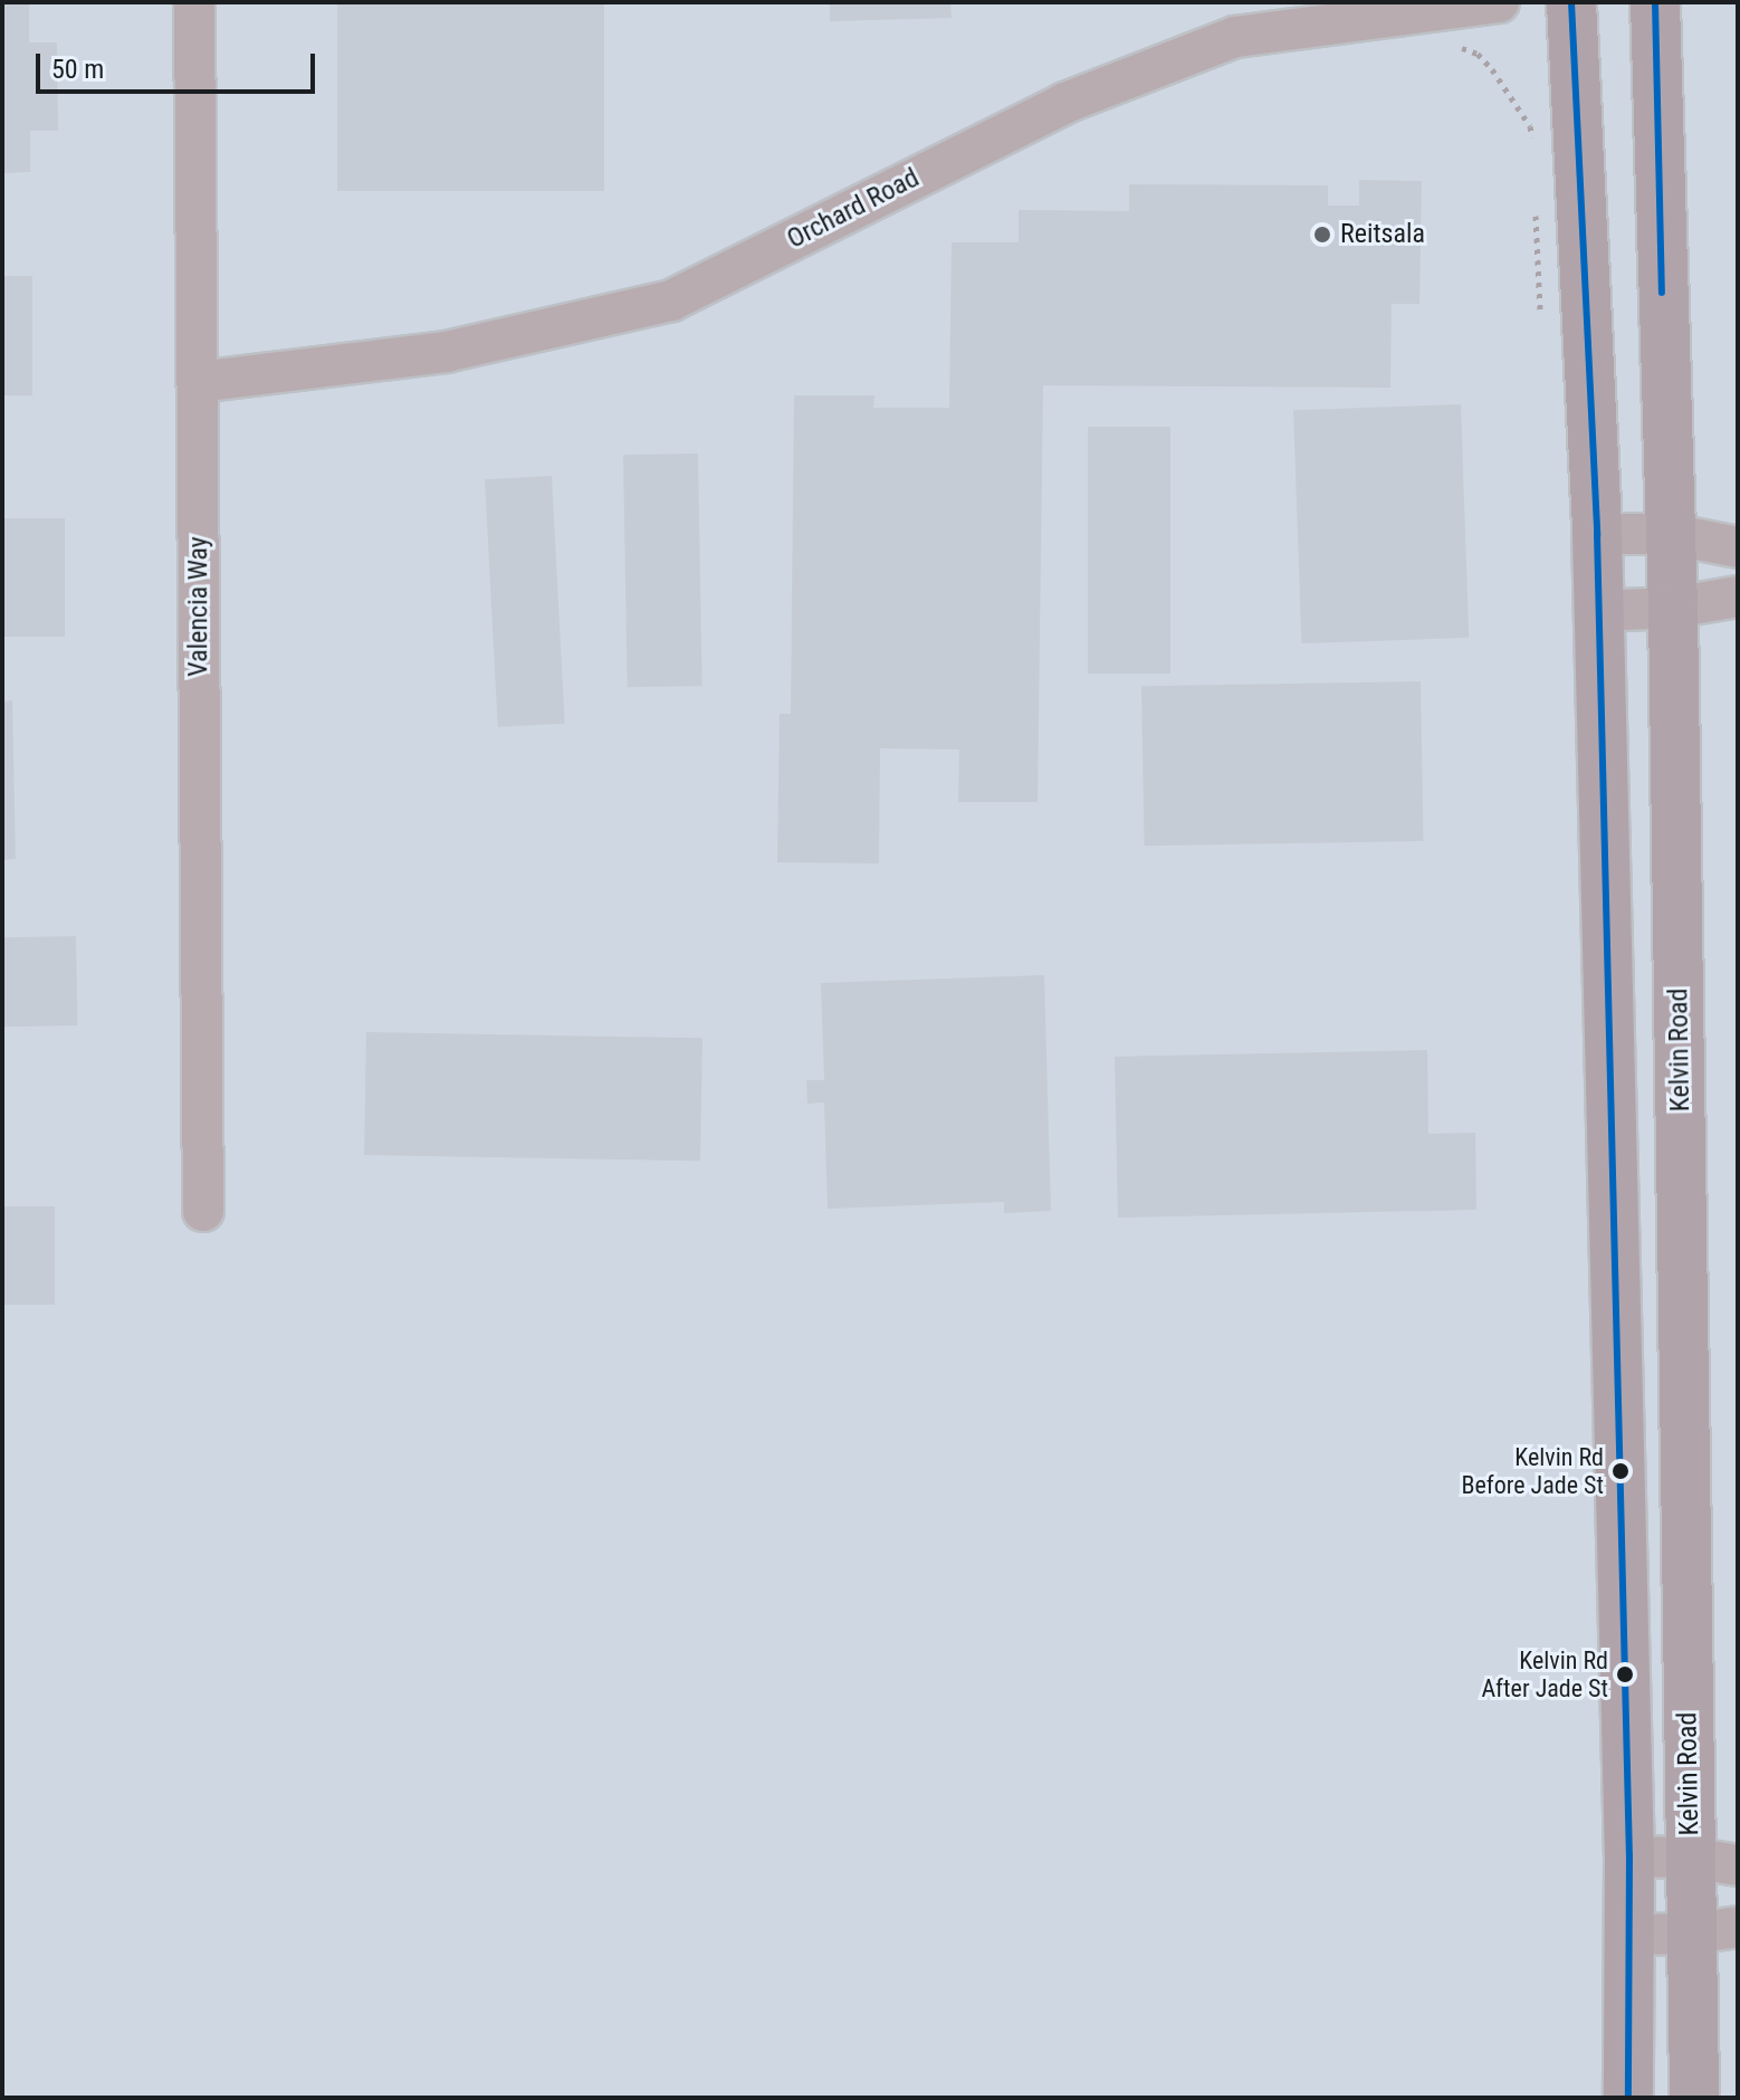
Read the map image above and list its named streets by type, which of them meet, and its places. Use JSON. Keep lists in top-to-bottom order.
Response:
{
  "streets": {
    "main road": ["Kelvin Road"],
    "street": ["Orchard Road", "Valencia Way"]
  },
  "crossings": [
    ["Orchard Road", "Valencia Way"]
  ],
  "places": ["Reitsala", "Kelvin Rd Before Jade St", "Kelvin Rd After Jade St"],
  "scale_bar": "50 m"
}
